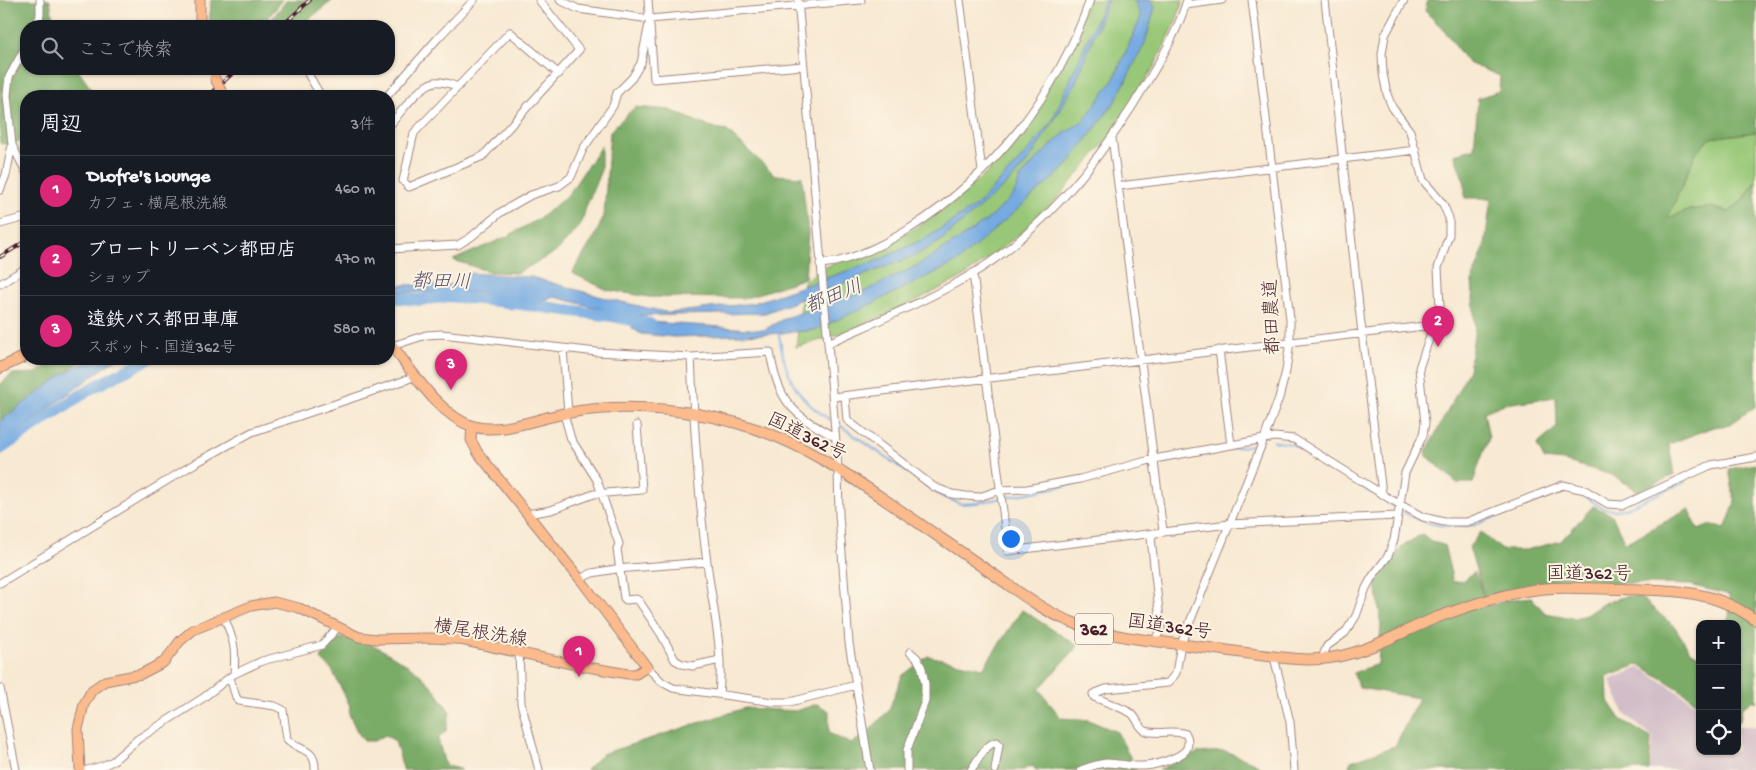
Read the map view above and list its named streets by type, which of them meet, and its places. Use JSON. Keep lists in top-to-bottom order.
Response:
{
  "streets": {
    "highway": ["国道362号", "362"],
    "main road": ["横尾根洗線"],
    "street": ["都田農道"]
  },
  "crossings": [
    ["都田農道", "国道362号"]
  ],
  "water": ["都田川"],
  "page": {
    "search": "ここで検索",
    "heading": ["周辺", "3件"],
    "list": [
      {
        "mark": "1",
        "name": "DLofre's Lounge",
        "note": "カフェ · 横尾根洗線",
        "value": "460 m"
      },
      {
        "mark": "2",
        "name": "ブロートリーベン都田店",
        "note": "ショップ",
        "value": "470 m"
      },
      {
        "mark": "3",
        "name": "遠鉄バス都田車庫",
        "note": "スポット · 国道362号",
        "value": "580 m"
      }
    ],
    "pins": ["2", "3", "1"],
    "map_buttons": ["+", "−"]
  }
}
